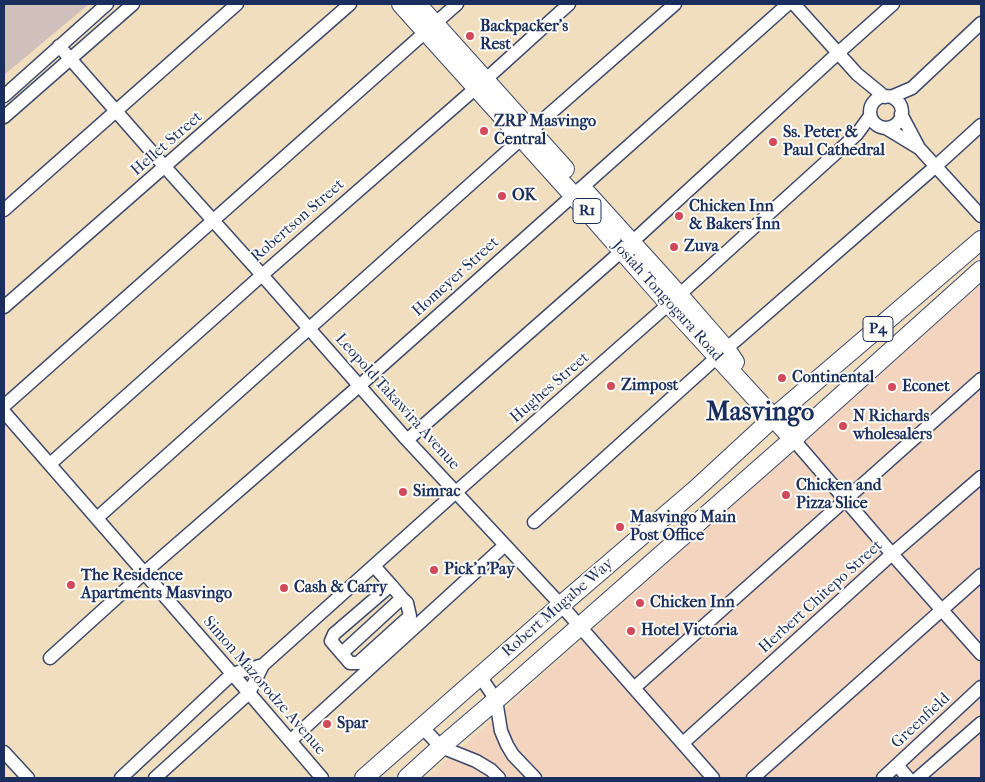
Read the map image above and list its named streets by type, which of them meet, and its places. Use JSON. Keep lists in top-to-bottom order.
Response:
{
  "streets": {
    "highway": [
      "R1",
      "Josiah Tongogara Road",
      "P4",
      "Robert Mugabe Way"
    ],
    "street": [
      "Hellet Street",
      "Robertson Street",
      "Homeyer Street",
      "Hughes Street",
      "Leopold Takawira Avenue",
      "Herbert Chitepo Street",
      "Simon Mazorodze Avenue",
      "Greenfield"
    ]
  },
  "crossings": [
    ["Hellet Street", "Leopold Takawira Avenue"],
    ["Robertson Street", "Josiah Tongogara Road"],
    ["Robertson Street", "Leopold Takawira Avenue"],
    ["Robertson Street", "Simon Mazorodze Avenue"],
    ["Homeyer Street", "Josiah Tongogara Road"],
    ["Homeyer Street", "Leopold Takawira Avenue"],
    ["Homeyer Street", "Simon Mazorodze Avenue"],
    ["Josiah Tongogara Road", "P4"],
    ["Josiah Tongogara Road", "Hughes Street"],
    ["Josiah Tongogara Road", "Robert Mugabe Way"],
    ["P4", "Robert Mugabe Way"],
    ["Hughes Street", "Leopold Takawira Avenue"],
    ["Leopold Takawira Avenue", "Herbert Chitepo Street"],
    ["Leopold Takawira Avenue", "Robert Mugabe Way"]
  ],
  "districts": ["Masvingo"],
  "places": [
    "Backpacker's Rest",
    "ZRP Masvingo Central",
    "Ss. Peter & Paul Cathedral",
    "OK",
    "Chicken Inn & Bakers Inn",
    "Zuva",
    "Continental",
    "Zimpost",
    "Econet",
    "N Richards wholesalers",
    "Simrac",
    "Chicken and Pizza Slice",
    "Masvingo Main Post Office",
    "Pick'n'Pay",
    "The Residence Apartments Masvingo",
    "Cash & Carry",
    "Chicken Inn",
    "Hotel Victoria",
    "Spar"
  ]
}
